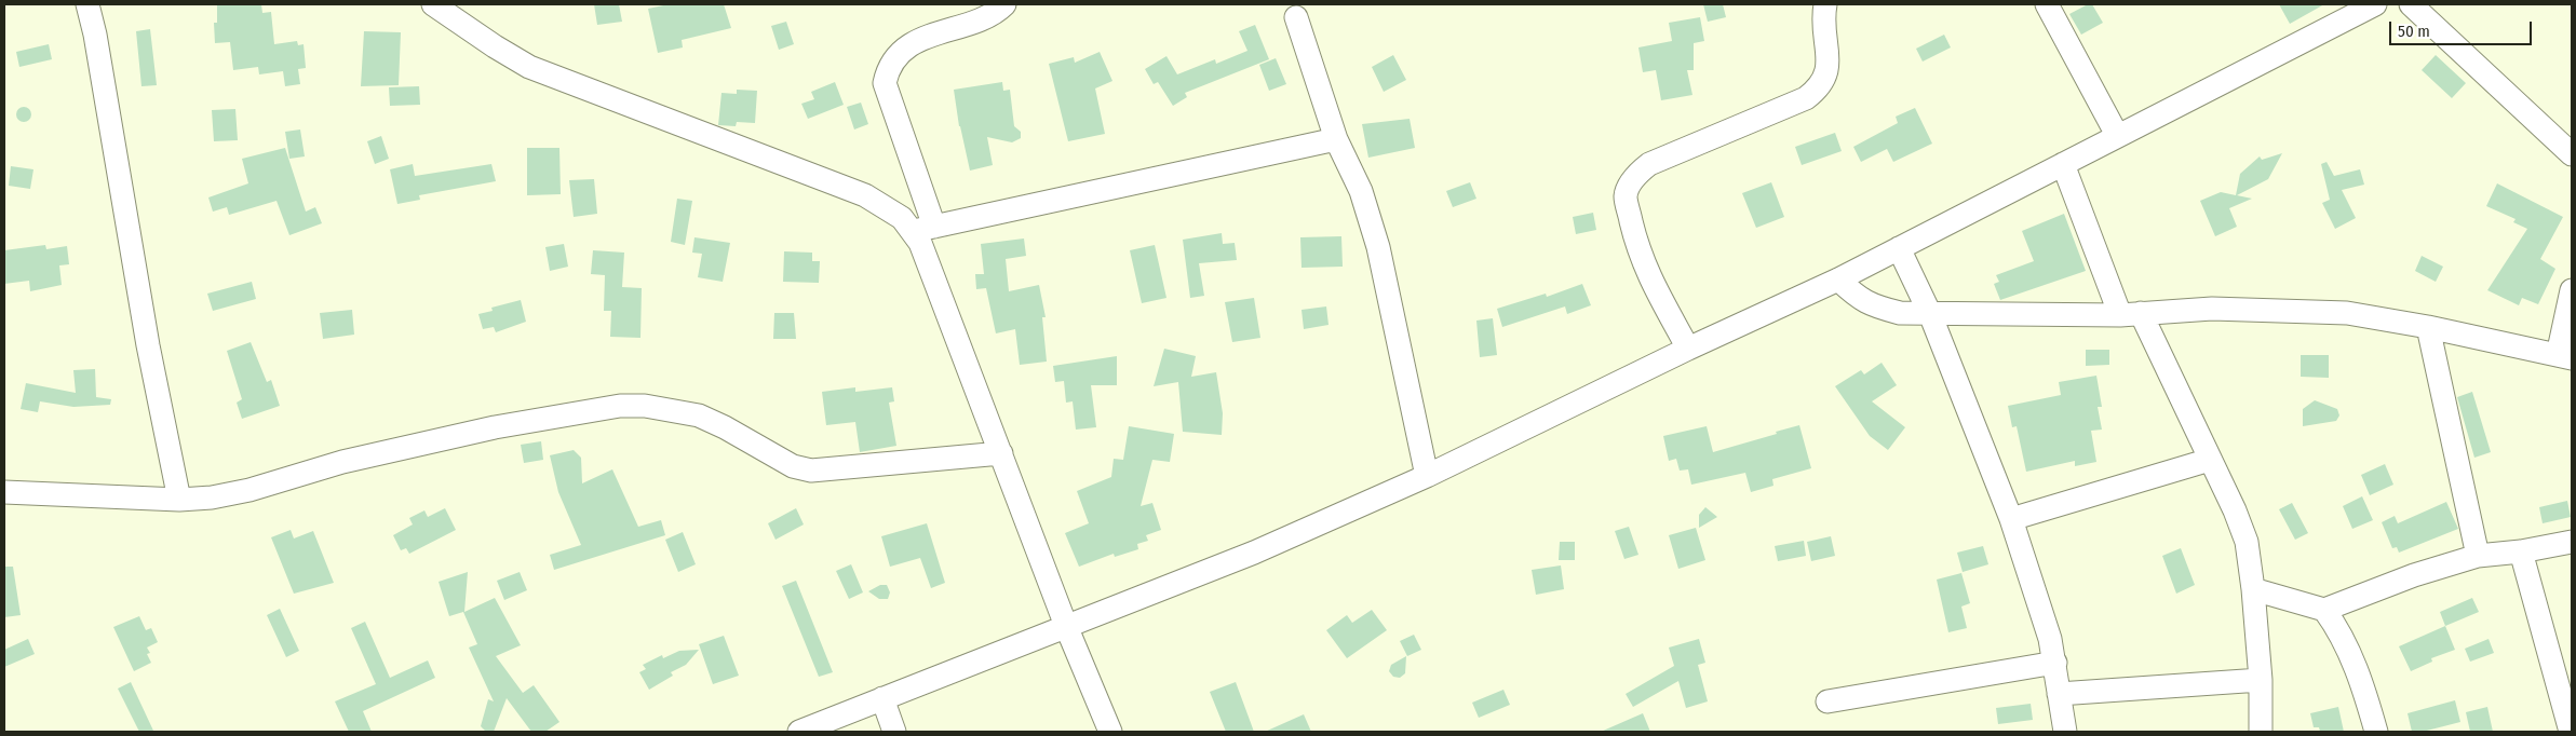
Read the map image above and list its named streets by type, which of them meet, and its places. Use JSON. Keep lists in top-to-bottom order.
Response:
{
  "scale_bar": "50 m"
}
